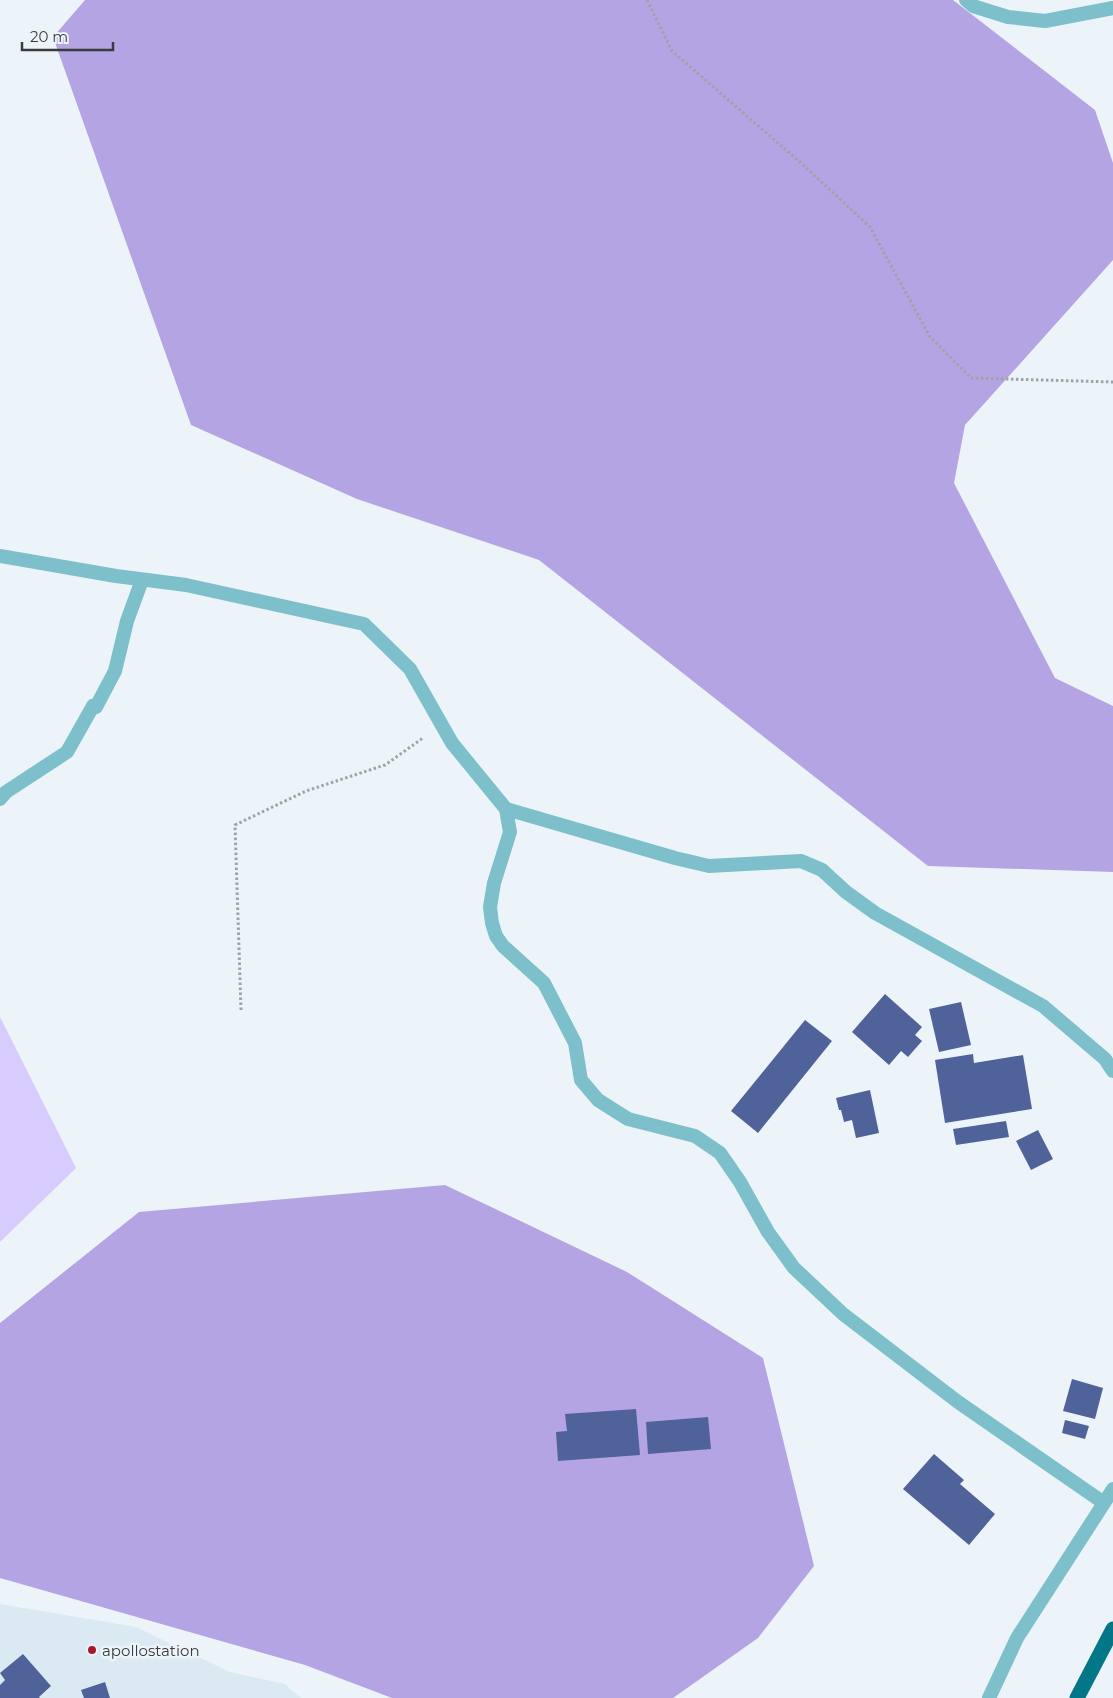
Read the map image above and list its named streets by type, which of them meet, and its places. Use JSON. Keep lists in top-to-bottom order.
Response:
{
  "places": ["apollostation"],
  "scale_bar": "20 m"
}
